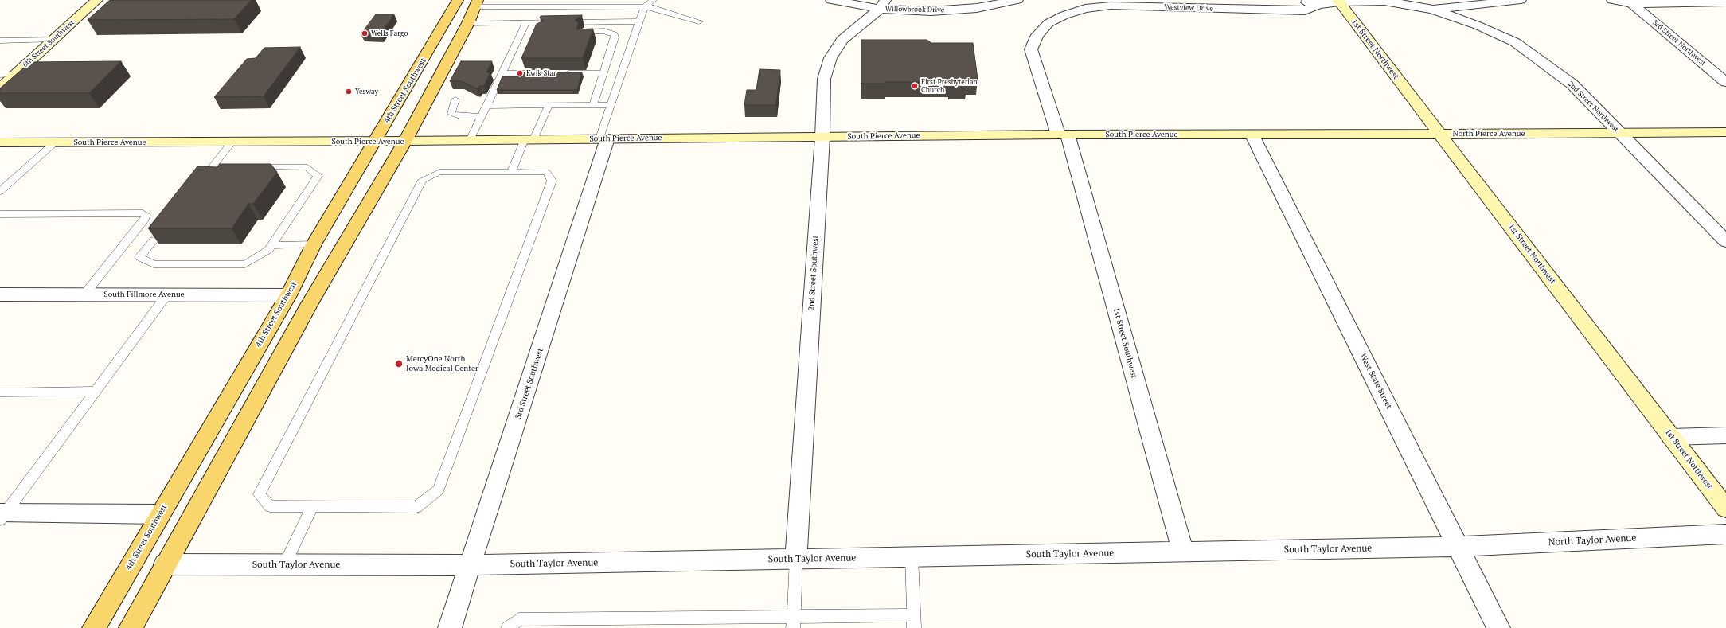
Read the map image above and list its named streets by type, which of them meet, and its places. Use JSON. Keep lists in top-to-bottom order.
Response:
{
  "streets": {
    "main road": [
      "6th Street Southwest",
      "1st Street Northwest",
      "4th Street Southwest",
      "North Pierce Avenue",
      "South Pierce Avenue"
    ],
    "street": [
      "Westview Drive",
      "Willowbrook Drive",
      "3rd Street Northwest",
      "2nd Street Northwest",
      "2nd Street Southwest",
      "South Fillmore Avenue",
      "1st Street Southwest",
      "West State Street",
      "3rd Street Southwest",
      "North Taylor Avenue",
      "South Taylor Avenue"
    ]
  },
  "crossings": [
    ["Westview Drive", "South Pierce Avenue"],
    ["Westview Drive", "1st Street Southwest"],
    ["Willowbrook Drive", "2nd Street Southwest"],
    ["1st Street Northwest", "North Pierce Avenue"],
    ["4th Street Southwest", "South Pierce Avenue"],
    ["4th Street Southwest", "South Fillmore Avenue"],
    ["2nd Street Northwest", "North Pierce Avenue"],
    ["North Pierce Avenue", "South Pierce Avenue"],
    ["North Pierce Avenue", "West State Street"],
    ["South Pierce Avenue", "2nd Street Southwest"],
    ["South Pierce Avenue", "1st Street Southwest"],
    ["South Pierce Avenue", "West State Street"],
    ["South Pierce Avenue", "3rd Street Southwest"],
    ["2nd Street Southwest", "South Taylor Avenue"],
    ["1st Street Southwest", "South Taylor Avenue"],
    ["West State Street", "North Taylor Avenue"],
    ["West State Street", "South Taylor Avenue"],
    ["3rd Street Southwest", "South Taylor Avenue"],
    ["North Taylor Avenue", "South Taylor Avenue"]
  ],
  "places": [
    "Wells Fargo",
    "Kwik Star",
    "First Presbyterian Church",
    "Yesway",
    "MercyOne North Iowa Medical Center"
  ]
}
